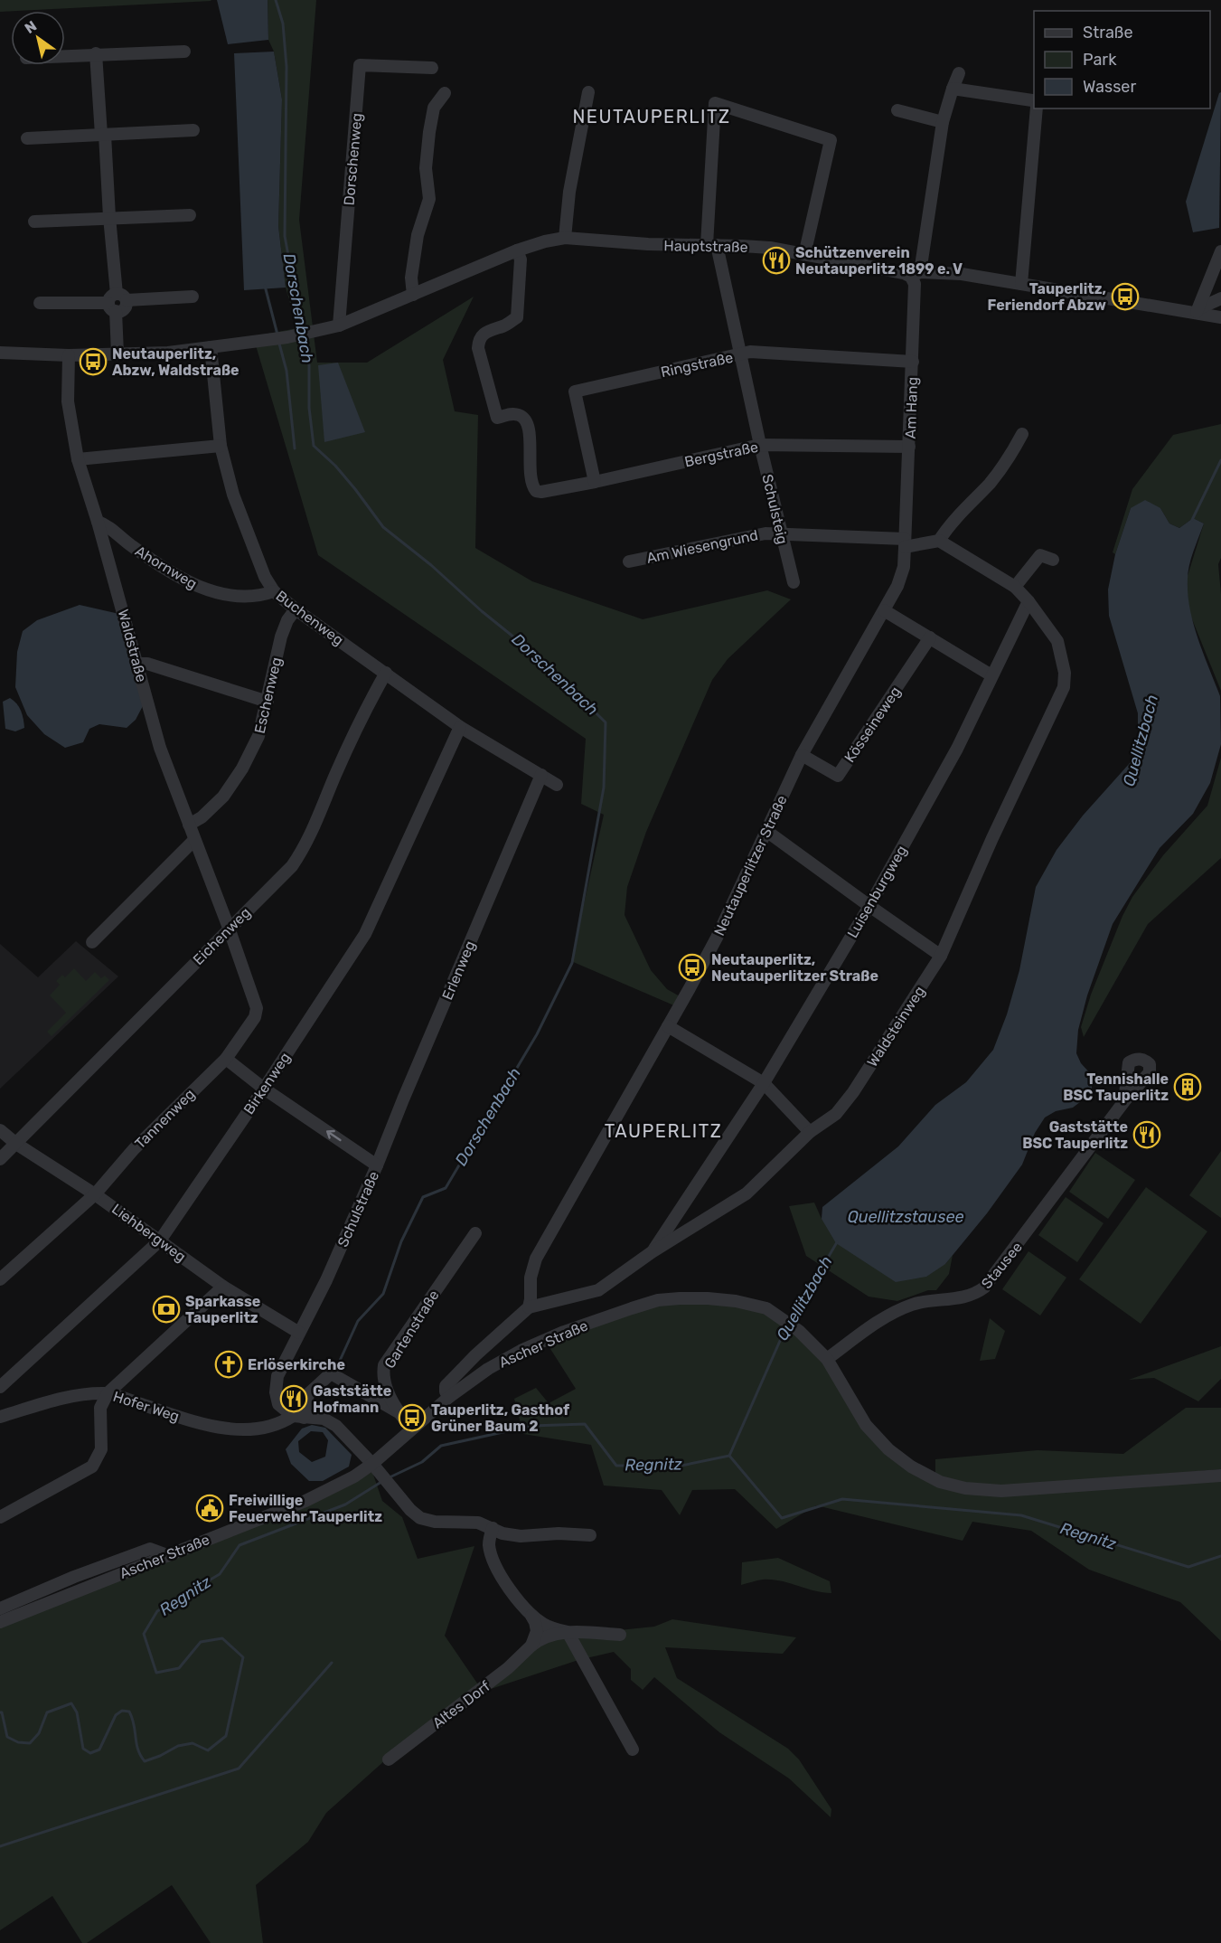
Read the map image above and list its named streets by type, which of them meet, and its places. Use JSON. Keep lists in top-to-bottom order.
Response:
{
  "streets": {
    "street": [
      "Dorschenweg",
      "Hauptstraße",
      "Ringstraße",
      "Am Hang",
      "Bergstraße",
      "Schulsteig",
      "Am Wiesengrund",
      "Ahornweg",
      "Buchenweg",
      "Waldstraße",
      "Eschenweg",
      "Kösseineweg",
      "Neutauperlitzer Straße",
      "Luisenburgweg",
      "Eichenweg",
      "Erlenweg",
      "Waldsteinweg",
      "Birkenweg",
      "Tannenweg",
      "Schulstraße",
      "Liehbergweg",
      "Stausee",
      "Gartenstraße",
      "Ascher Straße",
      "Hofer Weg",
      "Altes Dorf"
    ]
  },
  "crossings": [
    ["Dorschenweg", "Hauptstraße"],
    ["Hauptstraße", "Am Hang"],
    ["Hauptstraße", "Bergstraße"],
    ["Hauptstraße", "Schulsteig"],
    ["Hauptstraße", "Buchenweg"],
    ["Hauptstraße", "Waldstraße"],
    ["Ringstraße", "Am Hang"],
    ["Ringstraße", "Bergstraße"],
    ["Ringstraße", "Schulsteig"],
    ["Am Hang", "Bergstraße"],
    ["Am Hang", "Am Wiesengrund"],
    ["Am Hang", "Neutauperlitzer Straße"],
    ["Bergstraße", "Schulsteig"],
    ["Schulsteig", "Am Wiesengrund"],
    ["Am Wiesengrund", "Neutauperlitzer Straße"],
    ["Am Wiesengrund", "Waldsteinweg"],
    ["Ahornweg", "Buchenweg"],
    ["Ahornweg", "Waldstraße"],
    ["Buchenweg", "Eschenweg"],
    ["Buchenweg", "Eichenweg"],
    ["Buchenweg", "Erlenweg"],
    ["Buchenweg", "Birkenweg"],
    ["Waldstraße", "Eschenweg"],
    ["Waldstraße", "Eichenweg"],
    ["Waldstraße", "Tannenweg"],
    ["Kösseineweg", "Neutauperlitzer Straße"],
    ["Neutauperlitzer Straße", "Waldsteinweg"],
    ["Luisenburgweg", "Waldsteinweg"],
    ["Eichenweg", "Tannenweg"],
    ["Eichenweg", "Liehbergweg"],
    ["Erlenweg", "Schulstraße"],
    ["Birkenweg", "Schulstraße"],
    ["Birkenweg", "Liehbergweg"],
    ["Tannenweg", "Schulstraße"],
    ["Tannenweg", "Liehbergweg"],
    ["Schulstraße", "Liehbergweg"],
    ["Schulstraße", "Hofer Weg"],
    ["Stausee", "Ascher Straße"],
    ["Gartenstraße", "Ascher Straße"]
  ],
  "districts": ["NEUTAUPERLITZ", "TAUPERLITZ"],
  "water": [
    "Dorschenbach",
    "Quellitzbach",
    "Quellitzstausee",
    "Regnitz"
  ],
  "places": {
    "restaurant": ["Schützenverein Neutauperlitz 1899 e. V", "Gaststätte BSC Tauperlitz", "Gaststätte Hofmann"],
    "bus stop": [
      "Tauperlitz, Feriendorf Abzw",
      "Neutauperlitz, Abzw, Waldstraße",
      "Neutauperlitz, Neutauperlitzer Straße",
      "Tauperlitz, Gasthof Grüner Baum 2"
    ],
    "building": ["Tennishalle BSC Tauperlitz"],
    "bank": ["Sparkasse Tauperlitz"],
    "church": ["Erlöserkirche"],
    "public building": ["Freiwillige Feuerwehr Tauperlitz"]
  },
  "legend": ["Straße", "Park", "Wasser"],
  "north": "top left"
}
